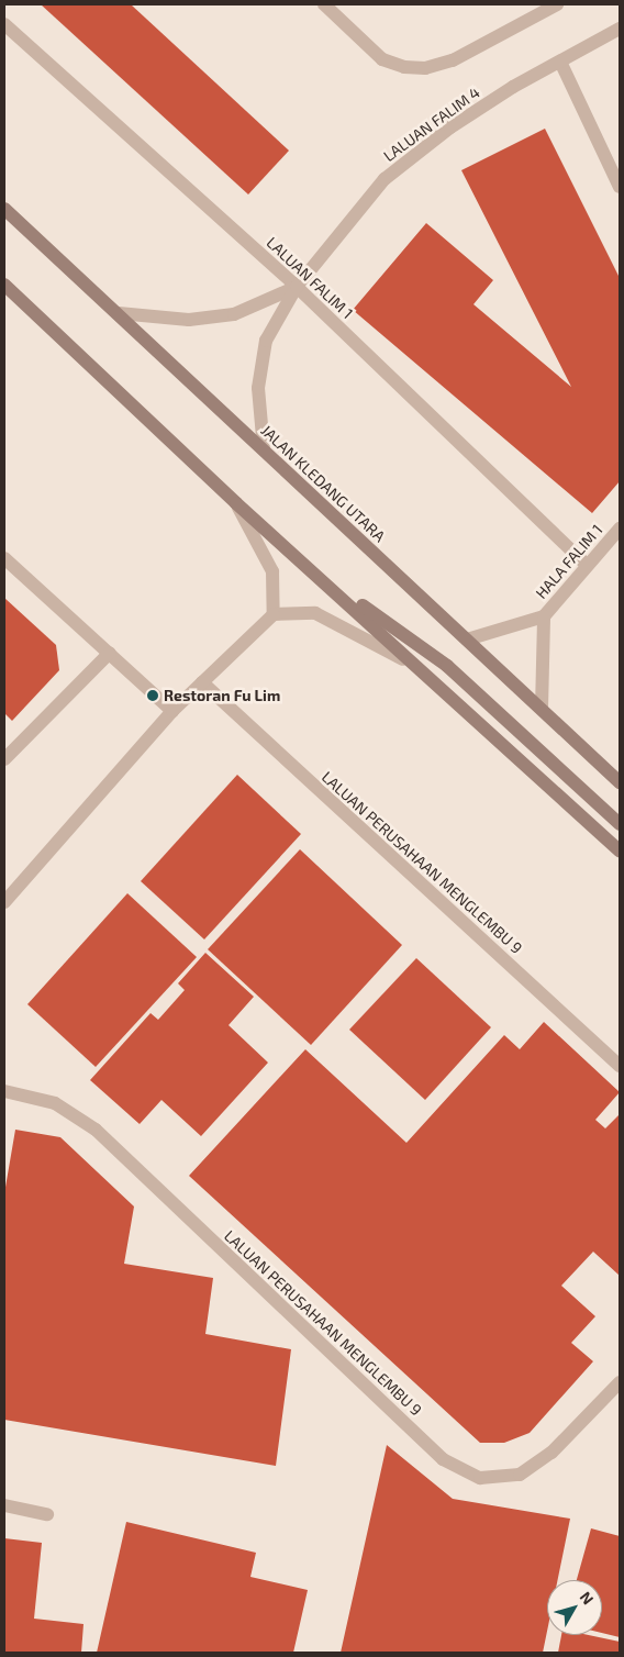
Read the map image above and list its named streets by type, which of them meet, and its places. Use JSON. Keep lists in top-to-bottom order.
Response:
{
  "streets": {
    "main road": ["JALAN KLEDANG UTARA"],
    "street": [
      "LALUAN FALIM 4",
      "LALUAN FALIM 1",
      "HALA FALIM 1",
      "LALUAN PERUSAHAAN MENGLEMBU 9"
    ]
  },
  "crossings": [
    ["LALUAN FALIM 4", "LALUAN FALIM 1"],
    ["LALUAN FALIM 4", "JALAN KLEDANG UTARA"],
    ["LALUAN FALIM 1", "HALA FALIM 1"],
    ["JALAN KLEDANG UTARA", "HALA FALIM 1"]
  ],
  "places": ["Restoran Fu Lim"],
  "north": "top right"
}
